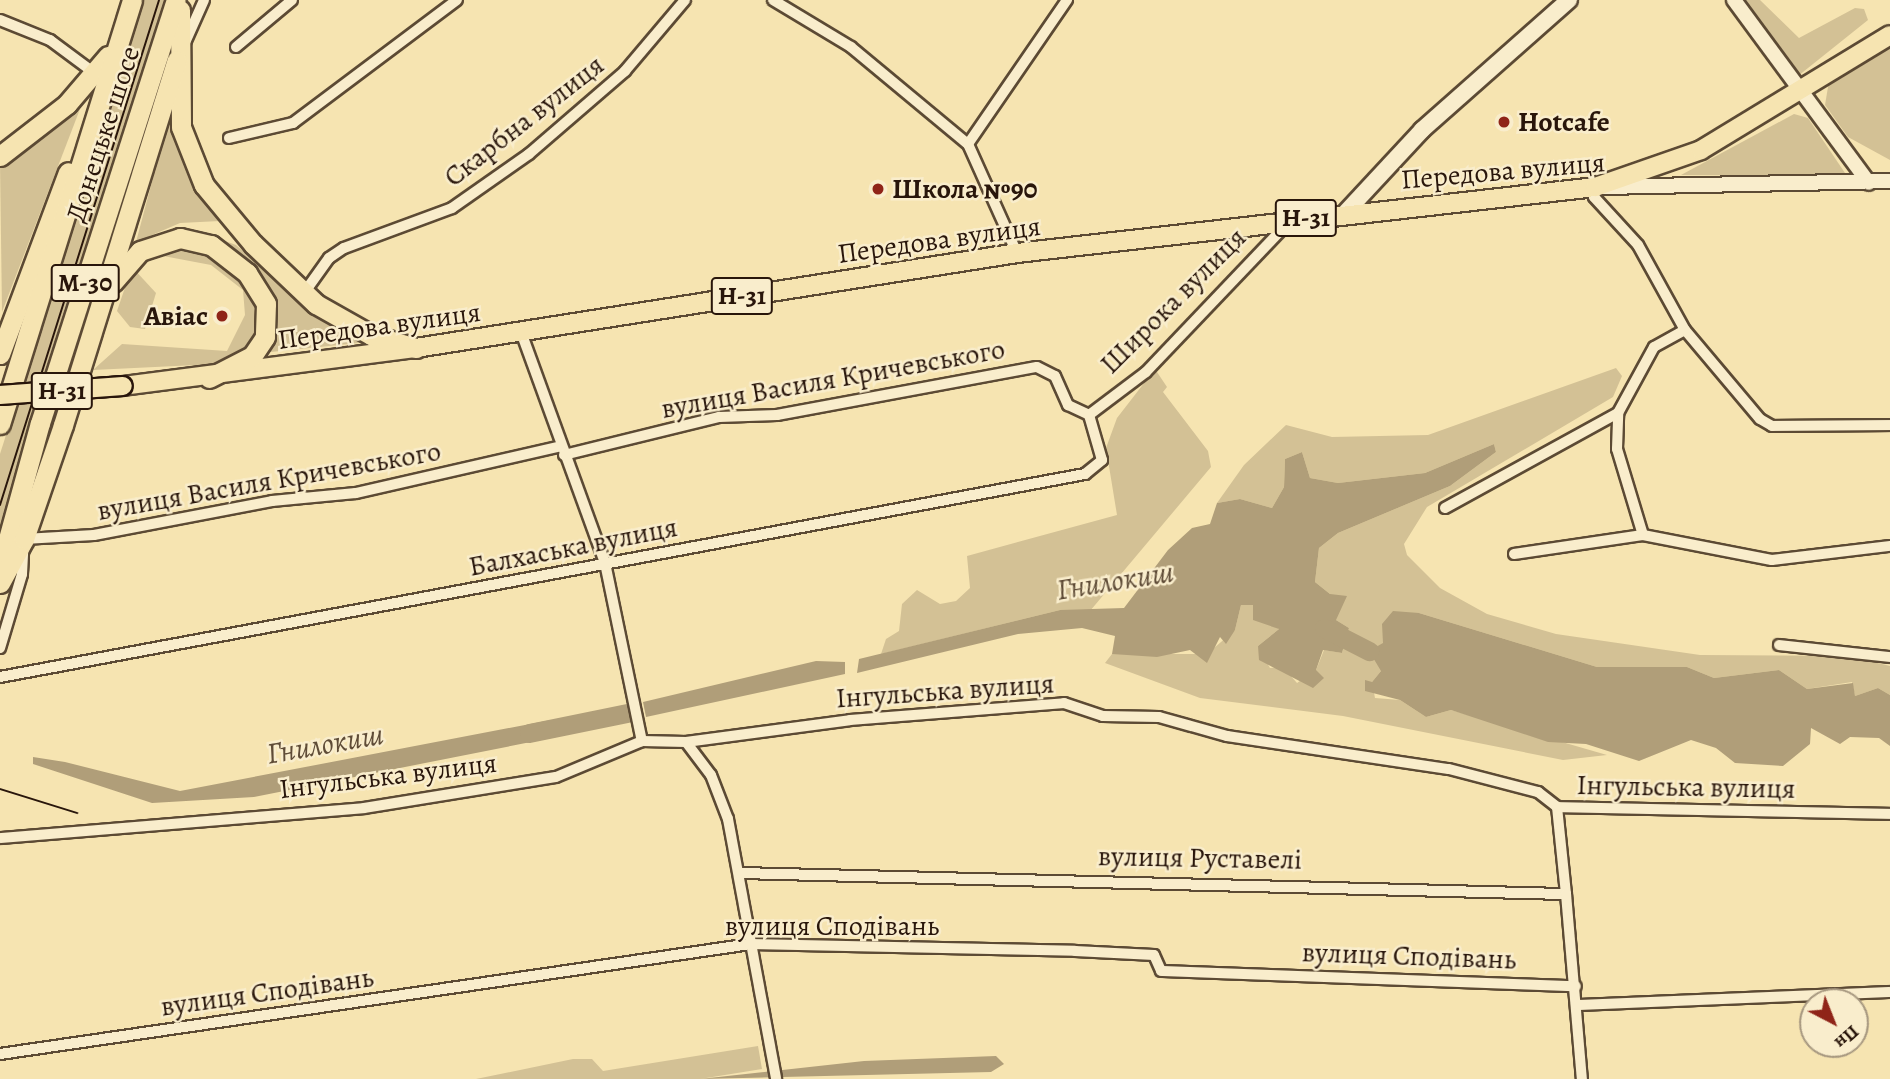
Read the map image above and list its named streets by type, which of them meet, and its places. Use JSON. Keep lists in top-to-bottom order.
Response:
{
  "streets": {
    "highway": ["Донецьке шосе", "М-30"],
    "main road": ["Передова вулиця", "Н-31"],
    "street": [
      "Скарбна вулиця",
      "Широка вулиця",
      "вулиця Василя Кричевського",
      "Балхаська вулиця",
      "Інгульська вулиця",
      "вулиця Руставелі",
      "вулиця Сподівань"
    ]
  },
  "crossings": [
    ["Передова вулиця", "Н-31"],
    ["Передова вулиця", "Широка вулиця"],
    ["Широка вулиця", "вулиця Василя Кричевського"],
    ["Широка вулиця", "Балхаська вулиця"],
    ["вулиця Василя Кричевського", "Балхаська вулиця"]
  ],
  "water": ["Гнилокиш"],
  "places": ["Hotcafe", "Школа №90", "Авіас"],
  "north": "bottom right"
}
